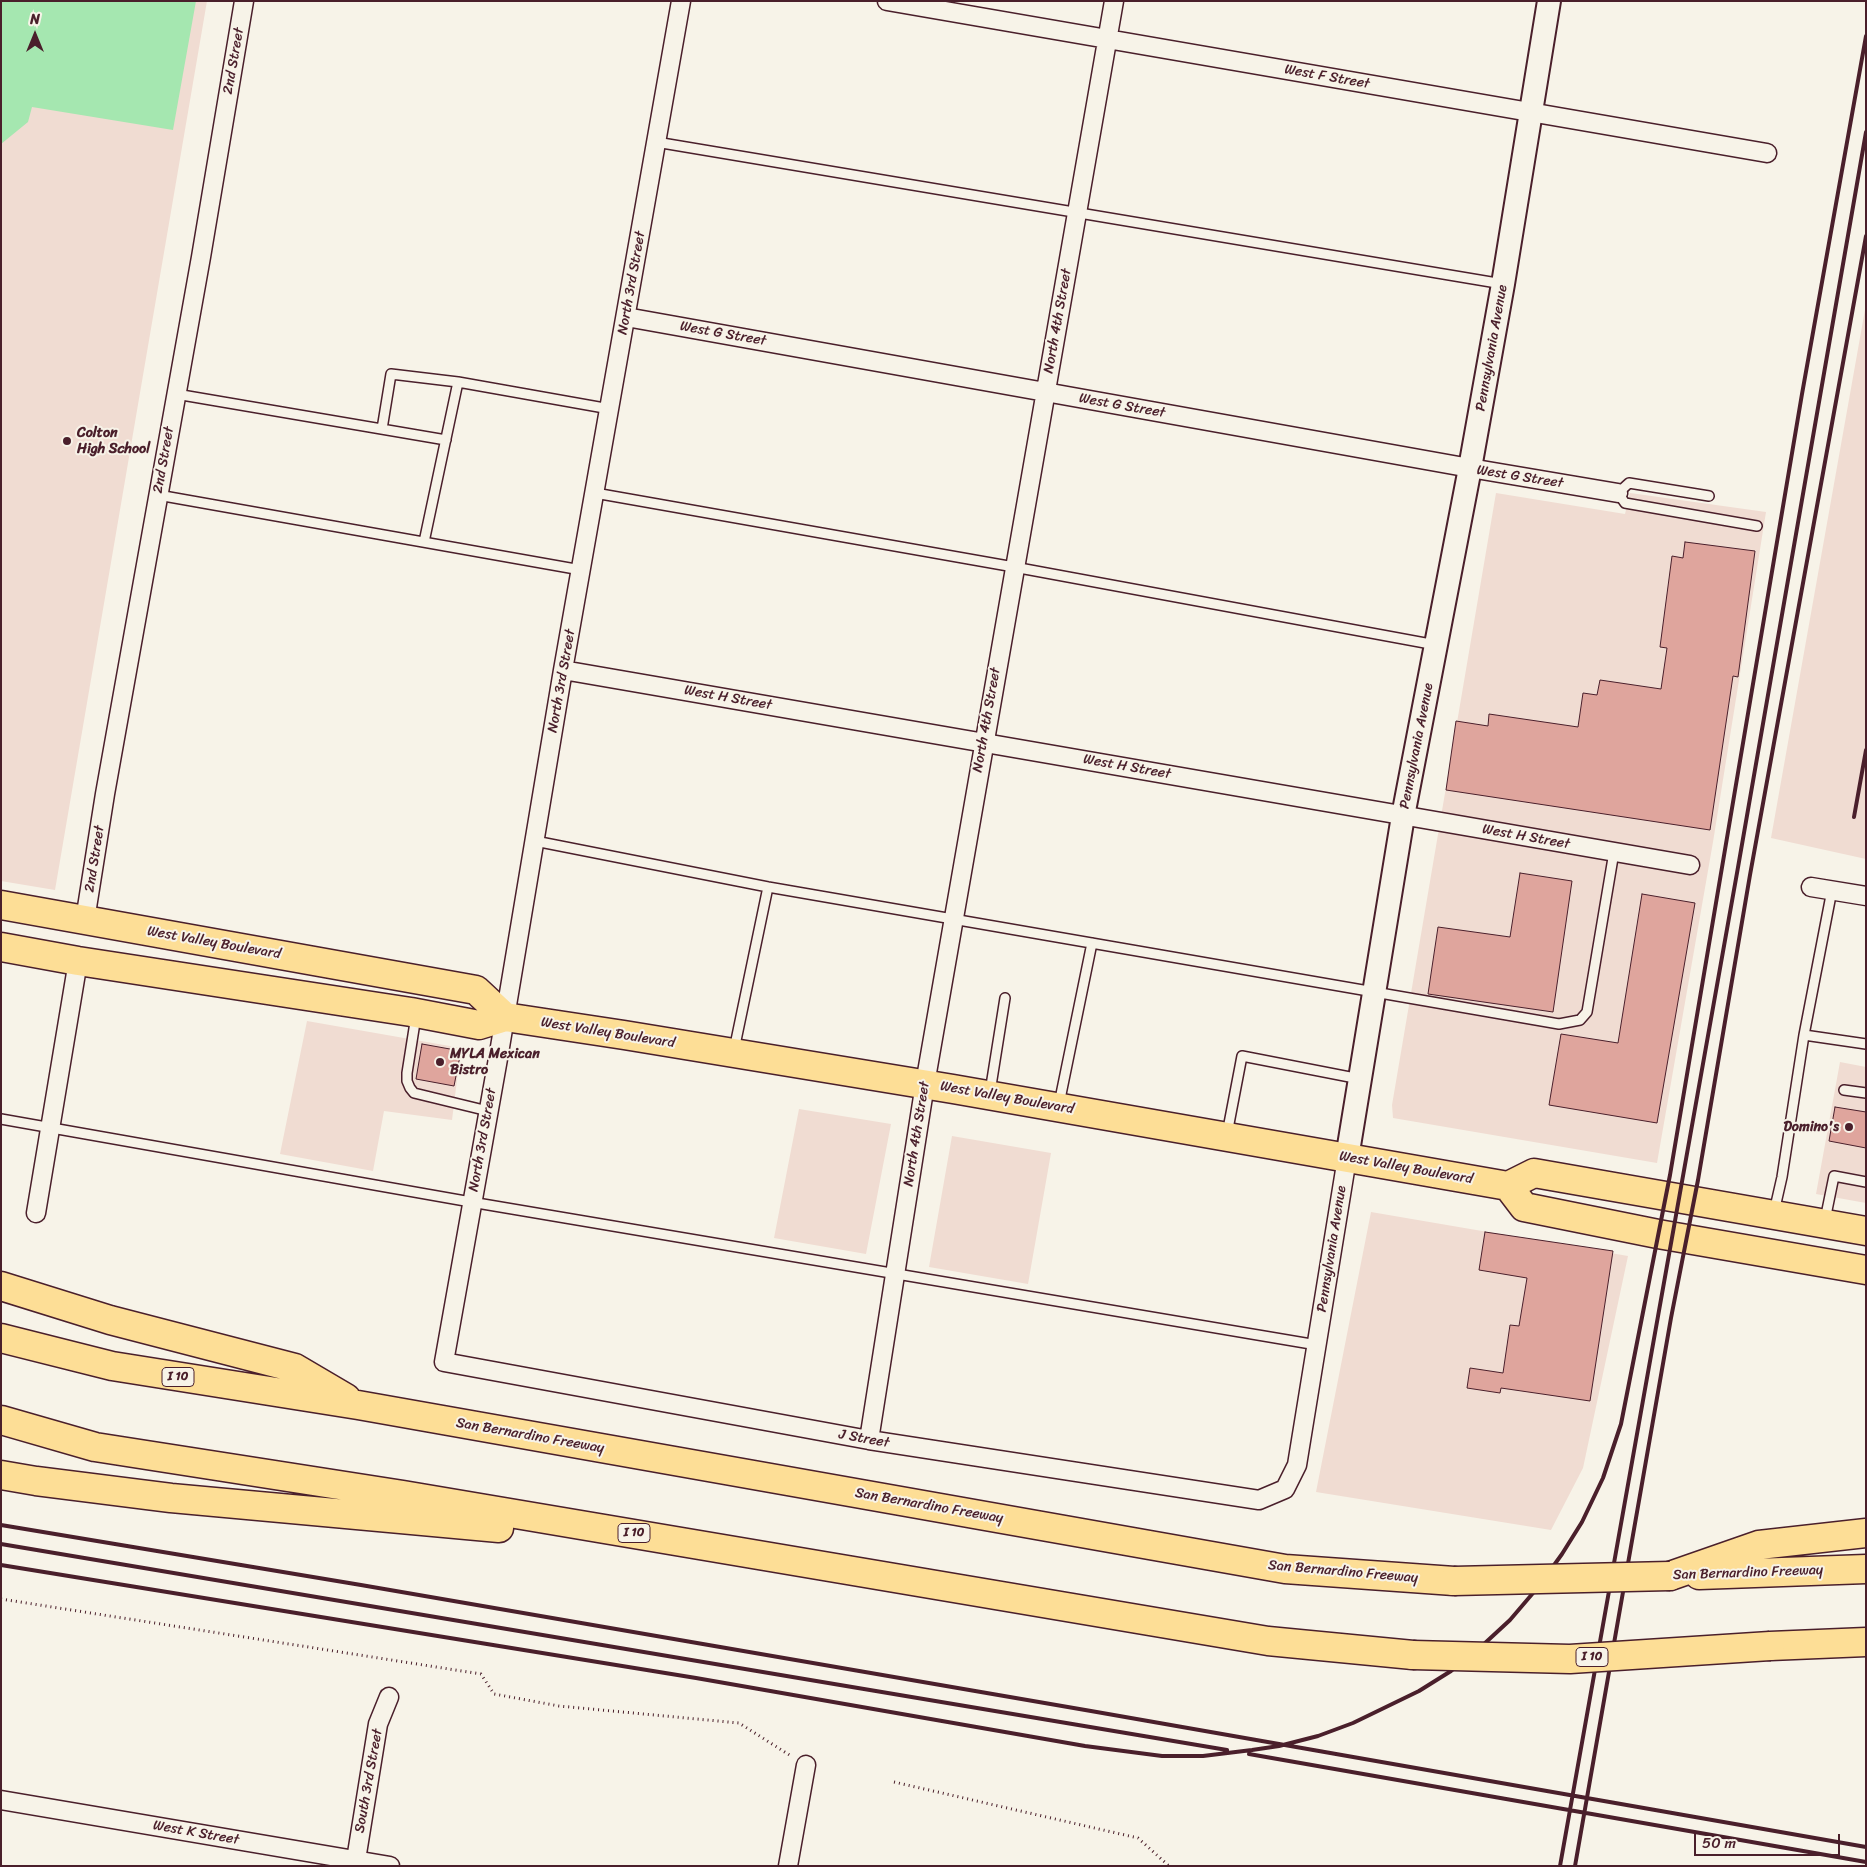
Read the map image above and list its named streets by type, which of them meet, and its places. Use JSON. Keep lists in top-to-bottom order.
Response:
{
  "streets": {
    "main road": ["West Valley Boulevard", "I 10", "San Bernardino Freeway"],
    "street": [
      "2nd Street",
      "West F Street",
      "North 3rd Street",
      "North 4th Street",
      "West G Street",
      "Pennsylvania Avenue",
      "West H Street",
      "J Street",
      "South 3rd Street",
      "West K Street"
    ]
  },
  "crossings": [
    ["2nd Street", "West Valley Boulevard"],
    ["West F Street", "North 4th Street"],
    ["West F Street", "Pennsylvania Avenue"],
    ["North 3rd Street", "West G Street"],
    ["North 3rd Street", "West H Street"],
    ["North 3rd Street", "West Valley Boulevard"],
    ["North 3rd Street", "J Street"],
    ["North 4th Street", "West G Street"],
    ["North 4th Street", "West H Street"],
    ["North 4th Street", "West Valley Boulevard"],
    ["North 4th Street", "J Street"],
    ["West G Street", "Pennsylvania Avenue"],
    ["Pennsylvania Avenue", "West H Street"],
    ["Pennsylvania Avenue", "West Valley Boulevard"],
    ["Pennsylvania Avenue", "J Street"],
    ["South 3rd Street", "West K Street"]
  ],
  "places": ["Colton High School", "MYLA Mexican Bistro", "Domino's"],
  "scale_bar": "50 m",
  "north": "top"
}
